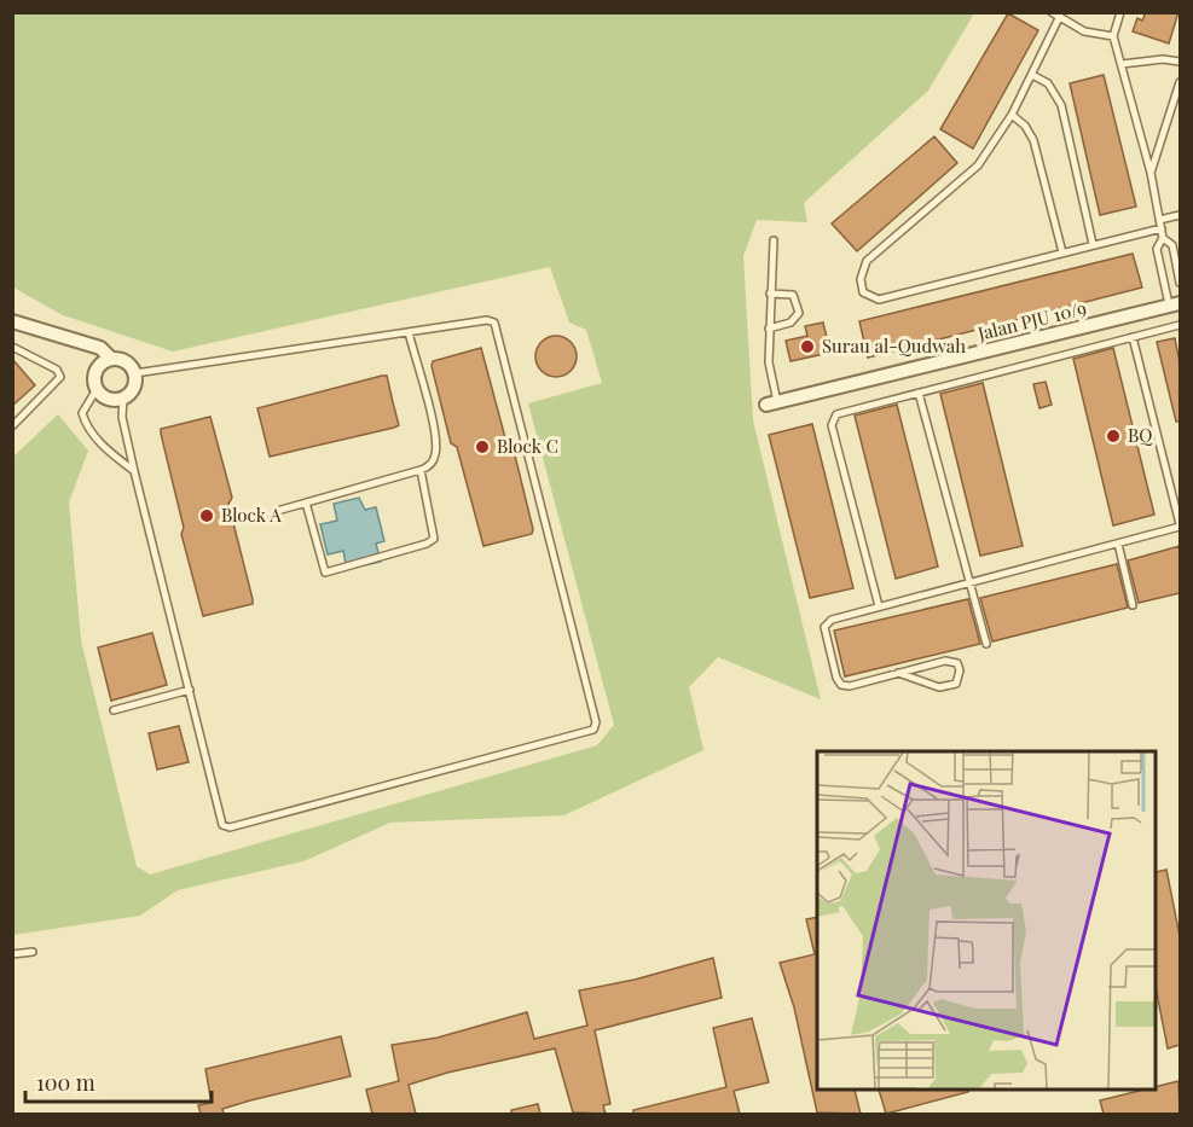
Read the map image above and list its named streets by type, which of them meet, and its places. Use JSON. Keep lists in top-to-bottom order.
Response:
{
  "streets": {
    "street": ["Jalan PJU 10/9"]
  },
  "places": [
    "Surau al-Qudwah",
    "BQ",
    "Block C",
    "Block A"
  ],
  "scale_bar": "100 m"
}
